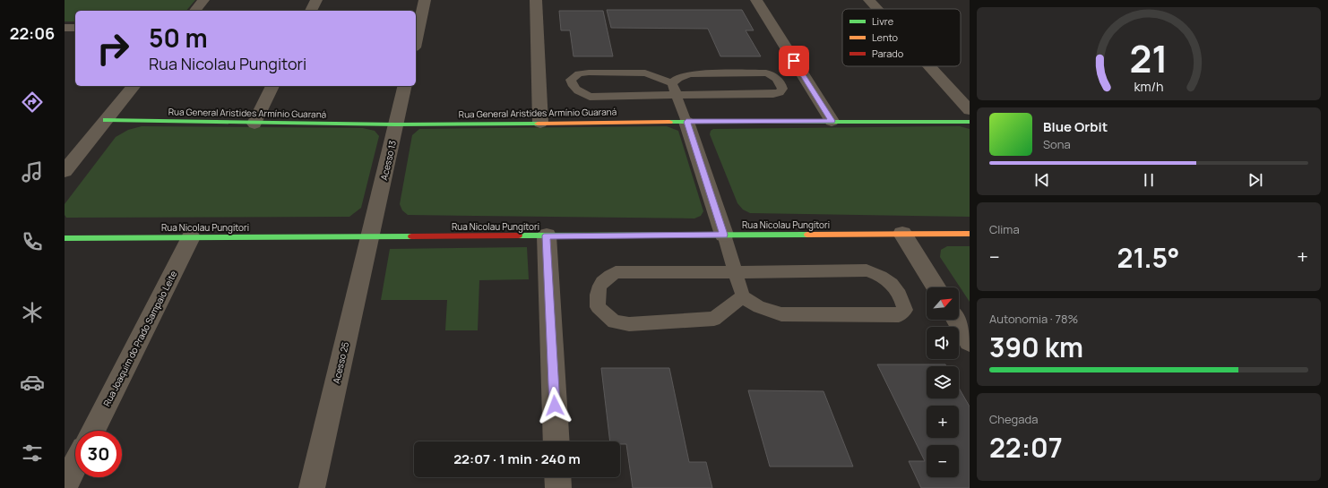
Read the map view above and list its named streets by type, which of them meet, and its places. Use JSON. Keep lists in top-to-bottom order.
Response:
{
  "streets": {
    "street": [
      "Rua General Aristides Armínio Guaraná",
      "Acesso 13",
      "Rua Nicolau Pungitori",
      "Rua Joaquim do Prado Sampaio Leite",
      "Acesso 25"
    ]
  },
  "crossings": [
    ["Rua General Aristides Armínio Guaraná", "Acesso 13"],
    ["Acesso 13", "Rua Nicolau Pungitori"],
    ["Acesso 13", "Acesso 25"],
    ["Rua Nicolau Pungitori", "Rua Joaquim do Prado Sampaio Leite"],
    ["Rua Nicolau Pungitori", "Acesso 25"]
  ],
  "legend": ["Livre", "Lento", "Parado"],
  "north": "top right",
  "page": {
    "tabs": "22:06",
    "turn": ["50 m", "Rua Nicolau Pungitori"],
    "song": ["Blue Orbit", "Sona"],
    "tile": [
      "Clima",
      ["Autonomia · 78%", "390 km"],
      ["Chegada", "22:07"]
    ],
    "heat": ["−", "21.5°", "+"],
    "map_buttons": ["+", "−"],
    "limit": "30",
    "trip": "22:07 · 1 min · 240 m",
    "gauge": ["21", "km/h"]
  }
}
